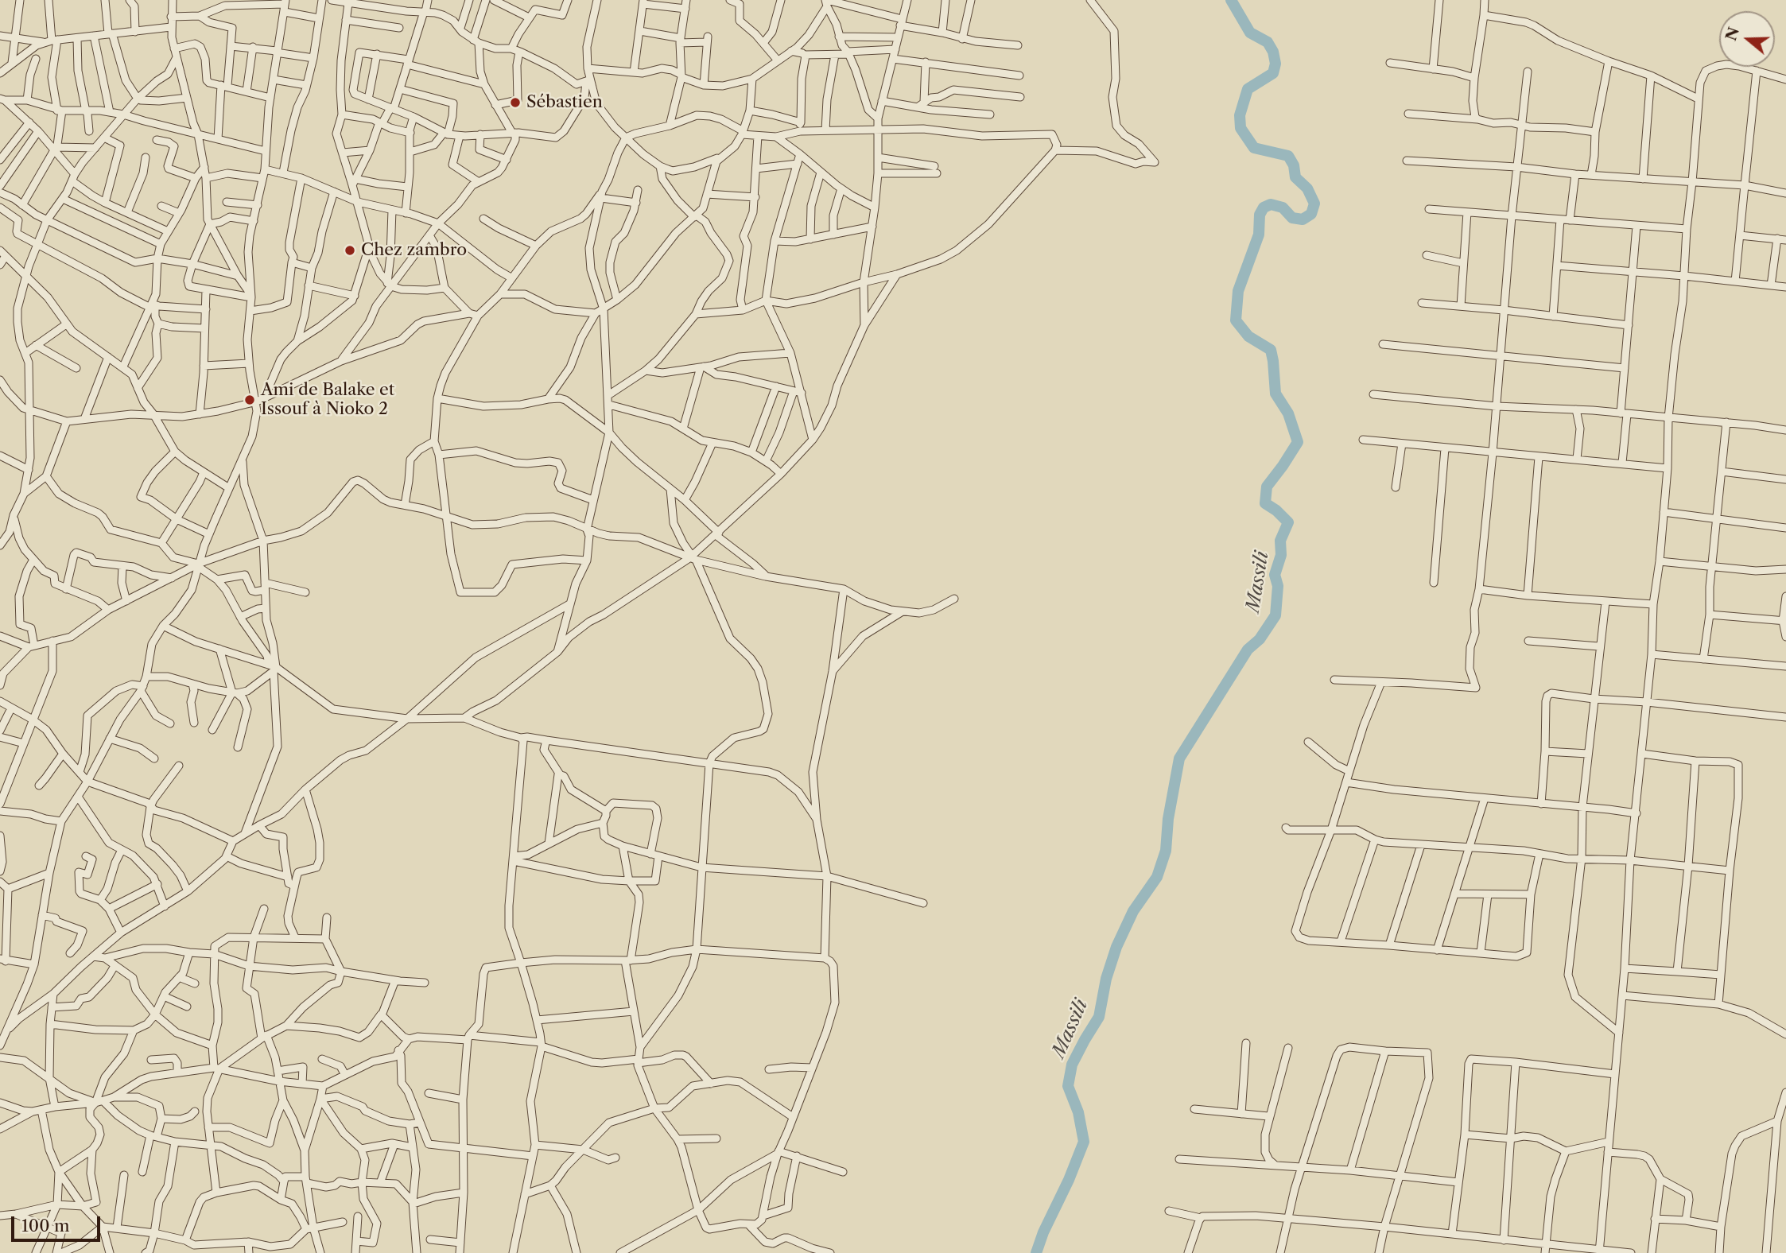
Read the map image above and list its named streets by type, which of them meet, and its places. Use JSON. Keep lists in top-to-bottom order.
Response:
{
  "water": ["Massili"],
  "places": ["Sébastien", "Chez zambro", "Ami de Balake et Issouf à Nioko 2"],
  "scale_bar": "100 m",
  "north": "left"
}
